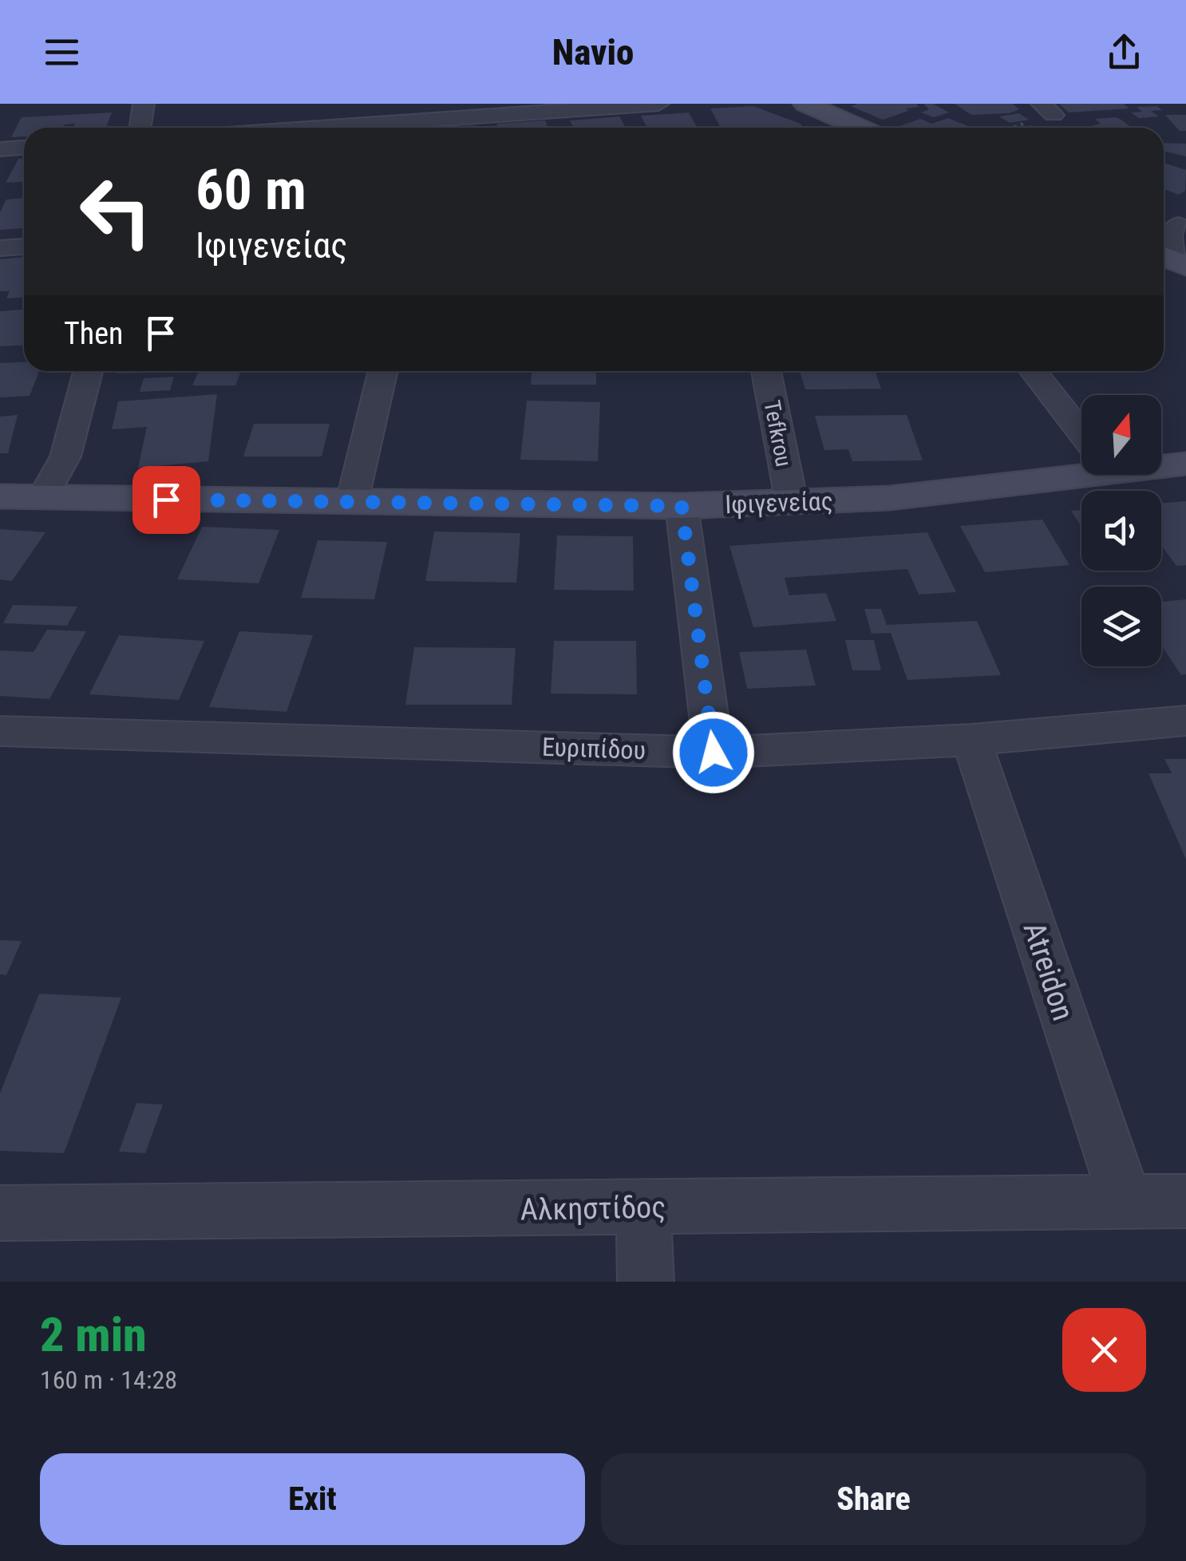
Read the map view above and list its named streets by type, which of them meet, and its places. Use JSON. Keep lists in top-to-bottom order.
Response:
{
  "streets": {
    "street": [
      "Tefkrou",
      "Ιφιγενείας",
      "Ευριπίδου",
      "Atreidon",
      "Αλκηστίδος"
    ]
  },
  "crossings": [
    ["Tefkrou", "Ιφιγενείας"],
    ["Ευριπίδου", "Atreidon"],
    ["Atreidon", "Αλκηστίδος"]
  ],
  "north": "top",
  "page": {
    "header": "Navio",
    "turn": ["60 m", "Ιφιγενείας"],
    "then": "Then",
    "heading": ["2 min", "160 m · 14:28"],
    "buttons": ["Exit", "Share"]
  }
}
